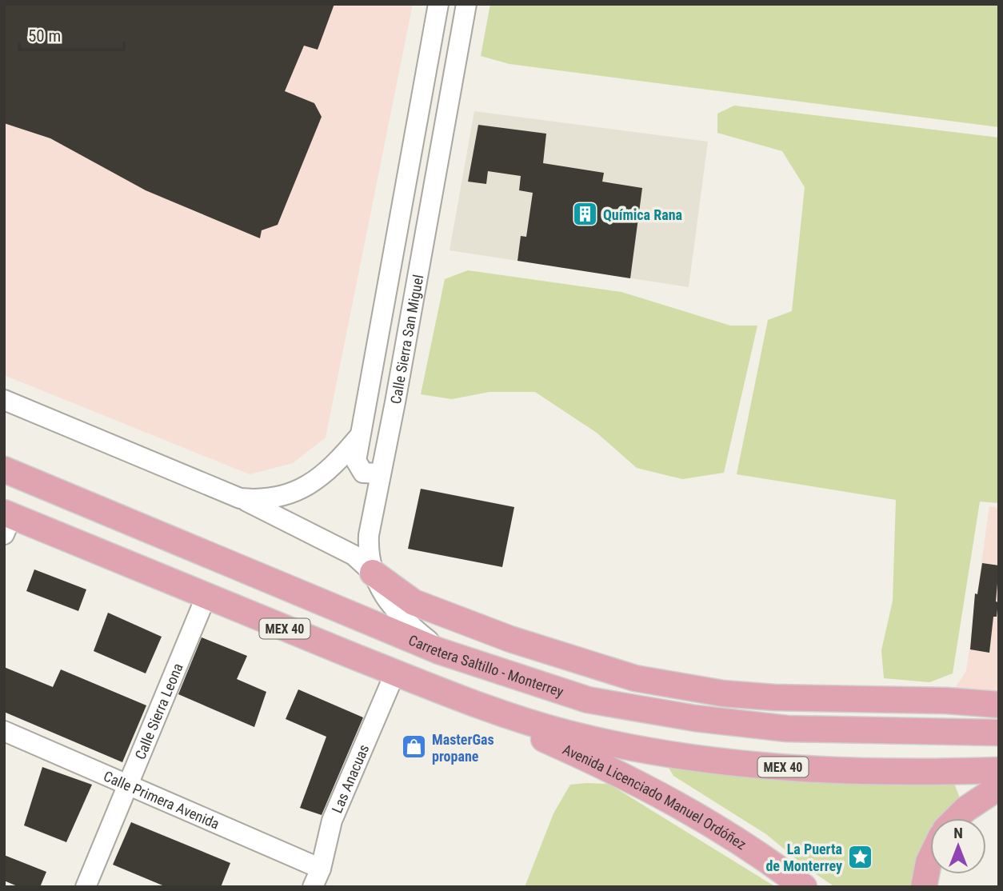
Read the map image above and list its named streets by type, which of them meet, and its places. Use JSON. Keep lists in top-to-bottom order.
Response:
{
  "streets": {
    "main road": ["MEX 40", "Carretera Saltillo - Monterrey", "Avenida Licenciado Manuel Ordóñez"],
    "street": [
      "Calle Sierra San Miguel",
      "Calle Sierra Leona",
      "Las Anacuas",
      "Calle Primera Avenida"
    ]
  },
  "crossings": [
    ["Calle Sierra San Miguel", "Carretera Saltillo - Monterrey"],
    ["MEX 40", "Calle Sierra Leona"],
    ["MEX 40", "Las Anacuas"],
    ["MEX 40", "Avenida Licenciado Manuel Ordóñez"],
    ["Calle Sierra Leona", "Calle Primera Avenida"],
    ["Las Anacuas", "Calle Primera Avenida"]
  ],
  "places": {
    "building": ["Química Rana"],
    "shop": ["MasterGas propane"],
    "place": ["La Puerta de Monterrey"]
  },
  "scale_bar": "50 m",
  "north": "top"
}
